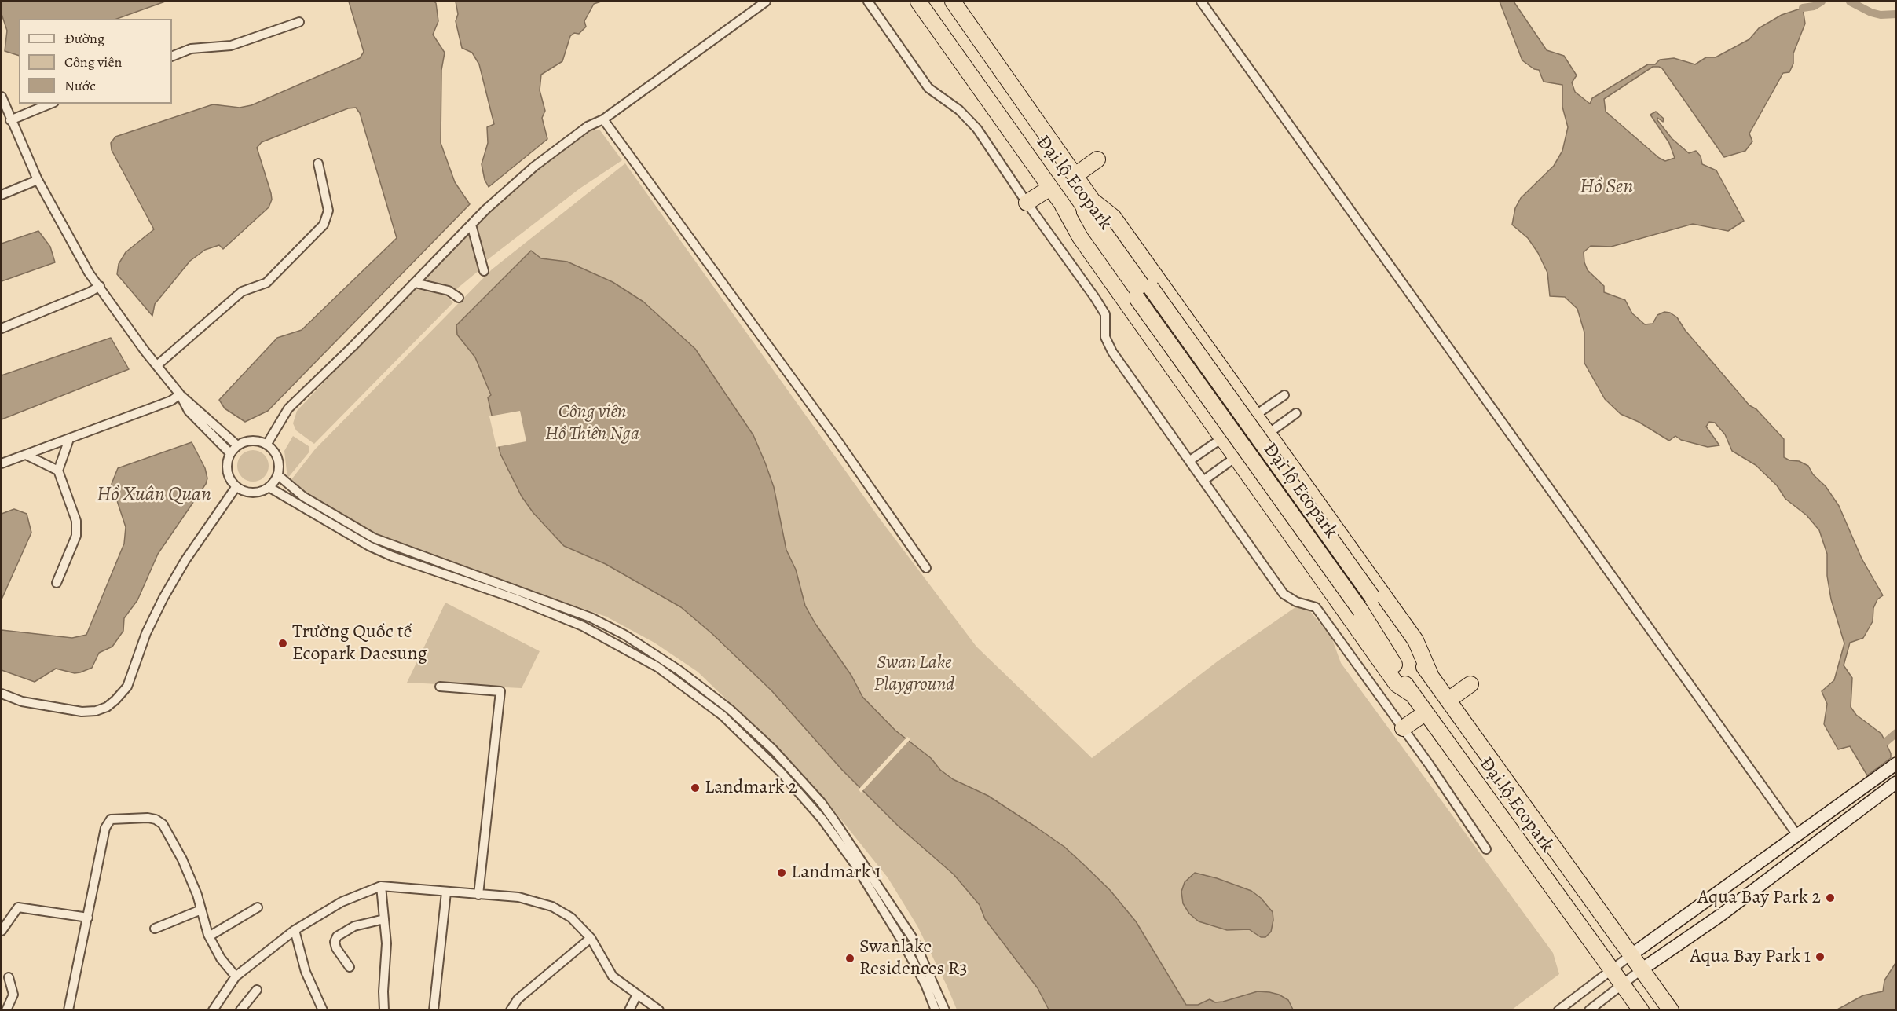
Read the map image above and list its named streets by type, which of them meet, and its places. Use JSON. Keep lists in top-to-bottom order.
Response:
{
  "streets": {
    "highway": ["Đại lộ Ecopark"]
  },
  "water": ["Hồ Sen", "Hồ Xuân Quan"],
  "parks": ["Công viên Hồ Thiên Nga", "Swan Lake Playground"],
  "places": [
    "Trường Quốc tế Ecopark Daesung",
    "Landmark 2",
    "Landmark 1",
    "Aqua Bay Park 2",
    "Aqua Bay Park 1",
    "Swanlake Residences R3"
  ],
  "legend": ["Đường", "Công viên", "Nước"]
}
